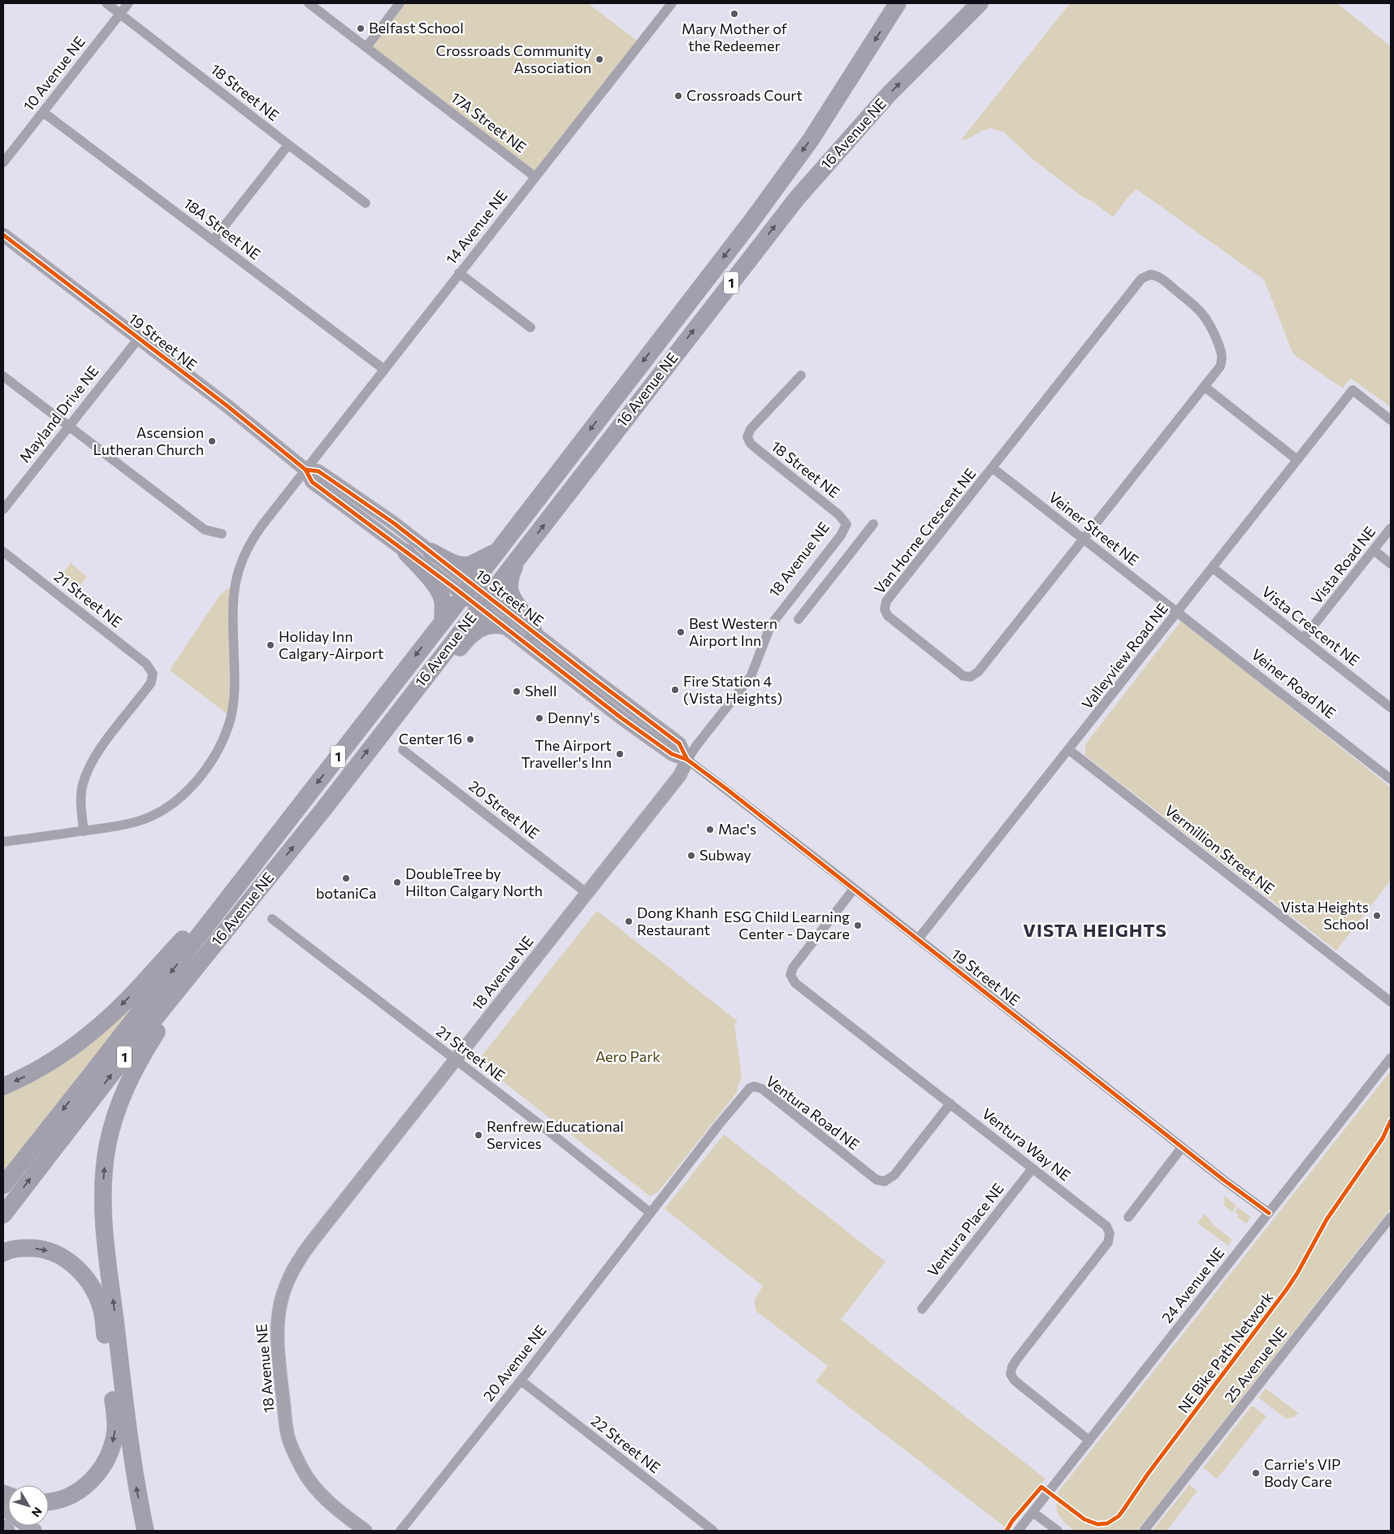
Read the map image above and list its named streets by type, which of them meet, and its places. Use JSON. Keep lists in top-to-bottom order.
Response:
{
  "streets": {
    "highway": ["16 Avenue NE", "1"],
    "street": [
      "10 Avenue NE",
      "18 Street NE",
      "17A Street NE",
      "14 Avenue NE",
      "18A Street NE",
      "19 Street NE",
      "Mayland Drive NE",
      "Veiner Street NE",
      "Van Horne Crescent NE",
      "18 Avenue NE",
      "Vista Road NE",
      "21 Street NE",
      "Vista Crescent NE",
      "Valleyview Road NE",
      "Veiner Road NE",
      "20 Street NE",
      "Vermillion Street NE",
      "Ventura Road NE",
      "Ventura Way NE",
      "Ventura Place NE",
      "24 Avenue NE",
      "20 Avenue NE",
      "25 Avenue NE",
      "22 Street NE"
    ],
    "cycle path": ["NE Bike Path Network"]
  },
  "crossings": [
    ["10 Avenue NE", "18 Street NE"],
    ["10 Avenue NE", "18A Street NE"],
    ["18 Street NE", "18 Avenue NE"],
    ["17A Street NE", "14 Avenue NE"],
    ["16 Avenue NE", "19 Street NE"],
    ["14 Avenue NE", "18A Street NE"],
    ["14 Avenue NE", "19 Street NE"],
    ["14 Avenue NE", "21 Street NE"],
    ["19 Street NE", "Mayland Drive NE"],
    ["19 Street NE", "18 Avenue NE"],
    ["19 Street NE", "Valleyview Road NE"],
    ["19 Street NE", "Ventura Way NE"],
    ["19 Street NE", "24 Avenue NE"],
    ["Veiner Street NE", "Van Horne Crescent NE"],
    ["Veiner Street NE", "Valleyview Road NE"],
    ["Veiner Street NE", "Veiner Road NE"],
    ["18 Avenue NE", "21 Street NE"],
    ["18 Avenue NE", "20 Street NE"],
    ["Vista Road NE", "Vista Crescent NE"],
    ["21 Street NE", "Ventura Road NE"],
    ["21 Street NE", "20 Avenue NE"],
    ["Vista Crescent NE", "Valleyview Road NE"],
    ["Valleyview Road NE", "Veiner Road NE"],
    ["Valleyview Road NE", "Vermillion Street NE"],
    ["Ventura Road NE", "Ventura Way NE"],
    ["Ventura Road NE", "20 Avenue NE"],
    ["Ventura Way NE", "Ventura Place NE"],
    ["Ventura Way NE", "24 Avenue NE"],
    ["20 Avenue NE", "22 Street NE"]
  ],
  "districts": ["VISTA HEIGHTS"],
  "parks": ["Aero Park"],
  "places": [
    "Mary Mother of the Redeemer",
    "Belfast School",
    "Crossroads Community Association",
    "Crossroads Court",
    "Ascension Lutheran Church",
    "Best Western Airport Inn",
    "Holiday Inn Calgary-Airport",
    "Fire Station 4 (Vista Heights)",
    "Shell",
    "Denny's",
    "Center 16",
    "The Airport Traveller's Inn",
    "Mac's",
    "Subway",
    "botaniCa",
    "DoubleTree by Hilton Calgary North",
    "Vista Heights School",
    "Dong Khanh Restaurant",
    "ESG Child Learning Center - Daycare",
    "Renfrew Educational Services",
    "Carrie's VIP Body Care"
  ],
  "north": "bottom right"
}
